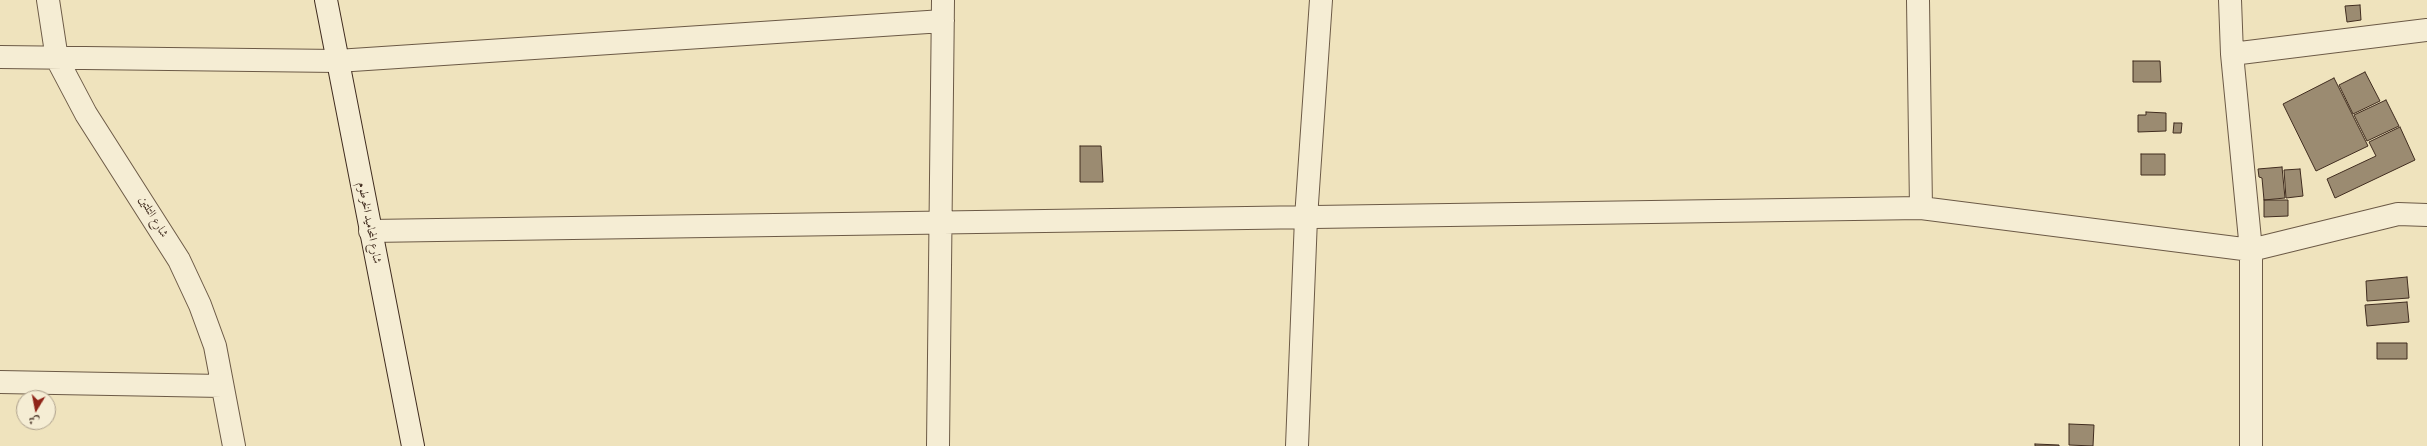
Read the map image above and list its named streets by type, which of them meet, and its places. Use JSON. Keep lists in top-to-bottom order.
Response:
{
  "streets": {
    "street": ["شارع التلتين", "شارع المحاميد الخرطوم"]
  },
  "north": "bottom"
}
